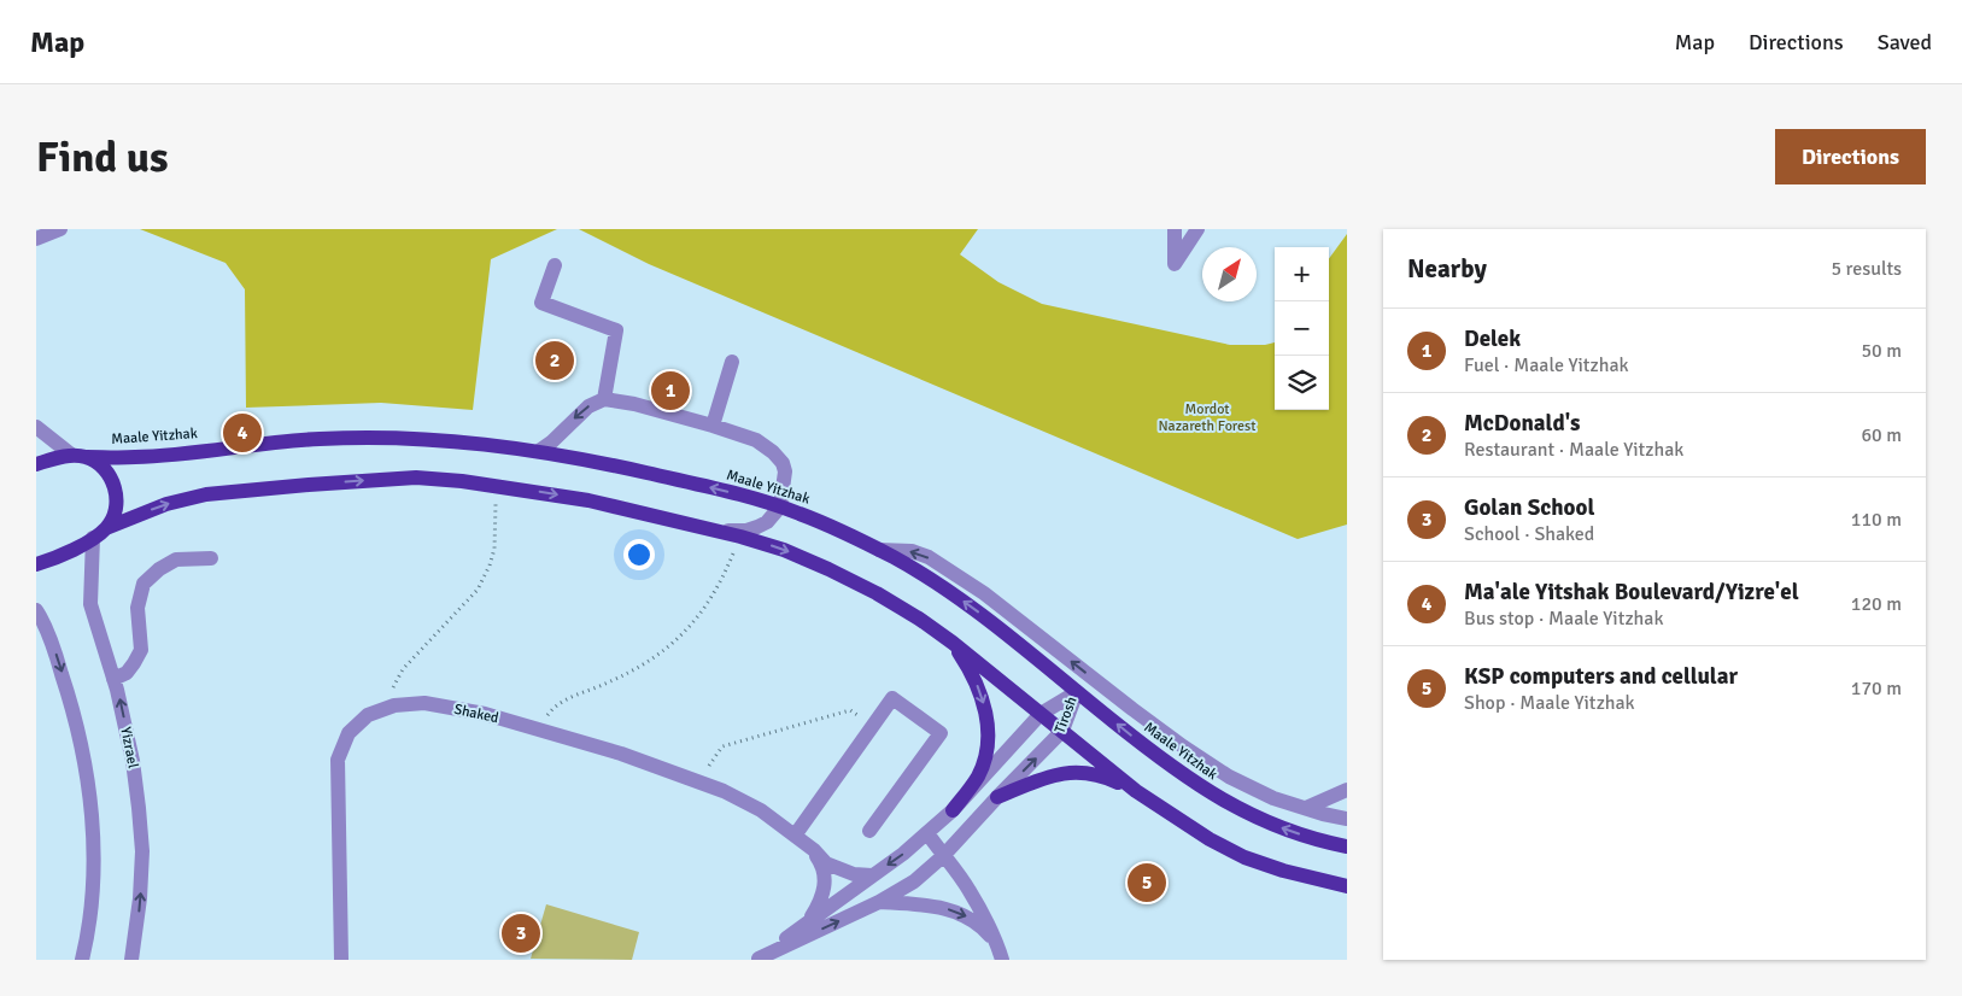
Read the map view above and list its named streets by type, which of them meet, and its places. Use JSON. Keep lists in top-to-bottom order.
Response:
{
  "streets": {
    "main road": ["Maale Yitzhak"],
    "street": ["Shaked", "Tirosh", "Yizrael"]
  },
  "crossings": [
    ["Maale Yitzhak", "Tirosh"],
    ["Shaked", "Tirosh"]
  ],
  "parks": ["Mordot Nazareth Forest"],
  "north": "top right",
  "page": {
    "header": "Map",
    "nav": ["Map", "Directions", "Saved"],
    "buttons": "Directions",
    "title": "Find us",
    "heading": ["Nearby", "5 results"],
    "map_buttons": ["+", "−"],
    "list": [
      {
        "mark": "1",
        "name": "Delek",
        "note": "Fuel · Maale Yitzhak",
        "value": "50 m"
      },
      {
        "mark": "2",
        "name": "McDonald's",
        "note": "Restaurant · Maale Yitzhak",
        "value": "60 m"
      },
      {
        "mark": "3",
        "name": "Golan School",
        "note": "School · Shaked",
        "value": "110 m"
      },
      {
        "mark": "4",
        "name": "Ma'ale Yitshak Boulevard/Yizre'el",
        "note": "Bus stop · Maale Yitzhak",
        "value": "120 m"
      },
      {
        "mark": "5",
        "name": "KSP computers and cellular",
        "note": "Shop · Maale Yitzhak",
        "value": "170 m"
      }
    ],
    "pins": [
      "2",
      "1",
      "4",
      "5",
      "3"
    ]
  }
}
